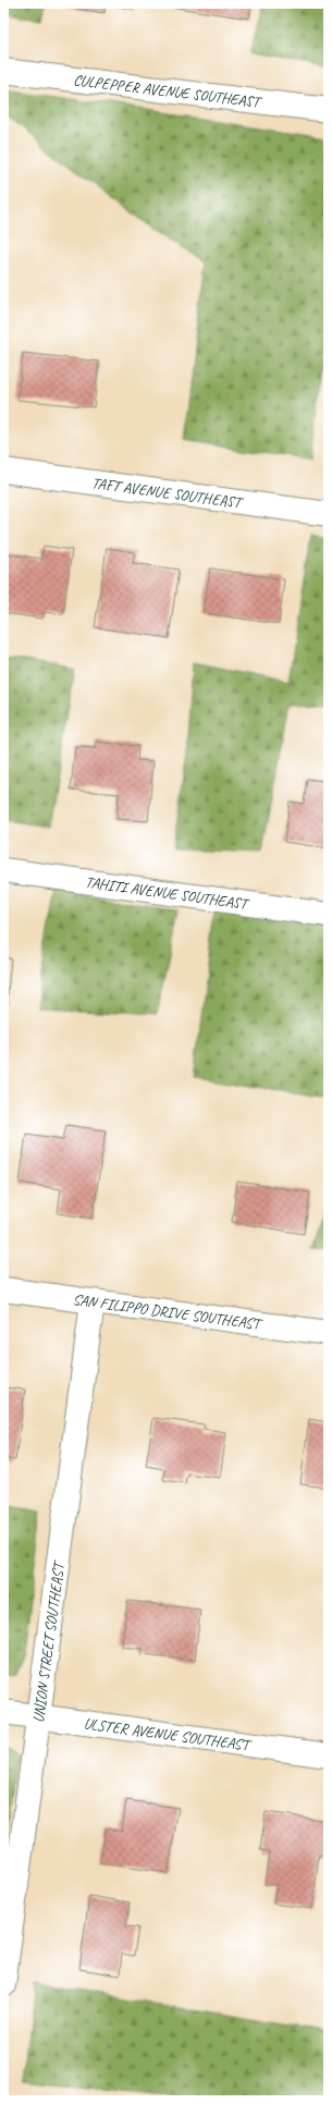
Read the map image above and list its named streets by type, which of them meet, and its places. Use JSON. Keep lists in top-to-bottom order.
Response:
{
  "streets": {
    "street": [
      "CULPEPPER AVENUE SOUTHEAST",
      "TAFT AVENUE SOUTHEAST",
      "TAHITI AVENUE SOUTHEAST",
      "SAN FILIPPO DRIVE SOUTHEAST",
      "UNION STREET SOUTHEAST",
      "ULSTER AVENUE SOUTHEAST"
    ]
  },
  "crossings": [
    ["SAN FILIPPO DRIVE SOUTHEAST", "UNION STREET SOUTHEAST"],
    ["UNION STREET SOUTHEAST", "ULSTER AVENUE SOUTHEAST"]
  ]
}
